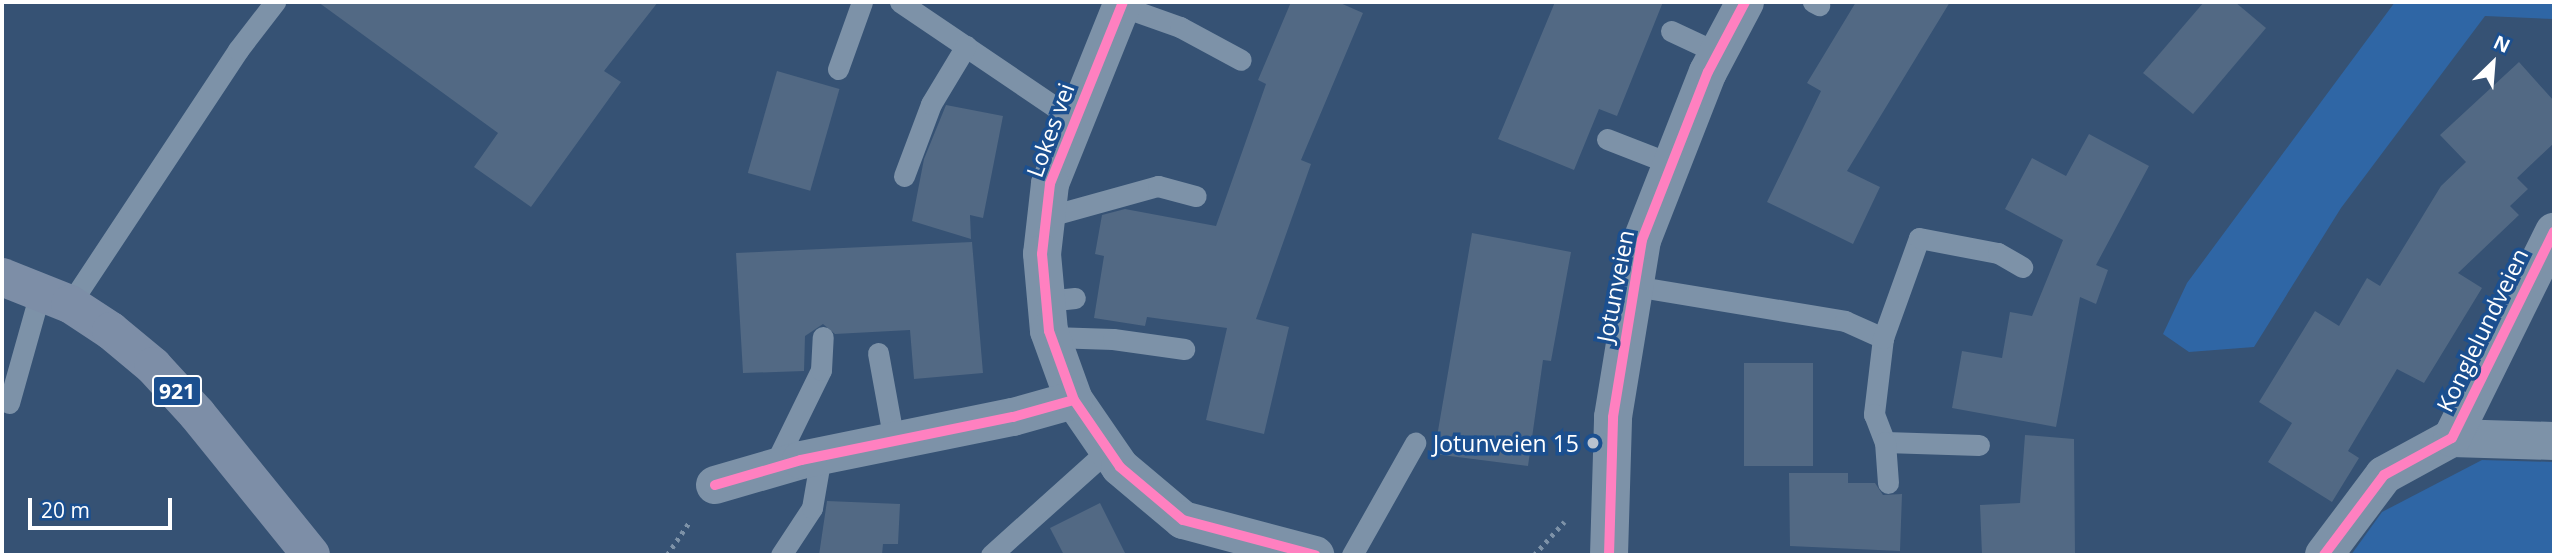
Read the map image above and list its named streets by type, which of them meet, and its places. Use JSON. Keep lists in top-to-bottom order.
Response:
{
  "streets": {
    "main road": ["921"],
    "street": ["Lokes vei", "Jotunveien", "Konglelundveien"]
  },
  "places": ["Jotunveien 15"],
  "scale_bar": "20 m",
  "north": "top right"
}
